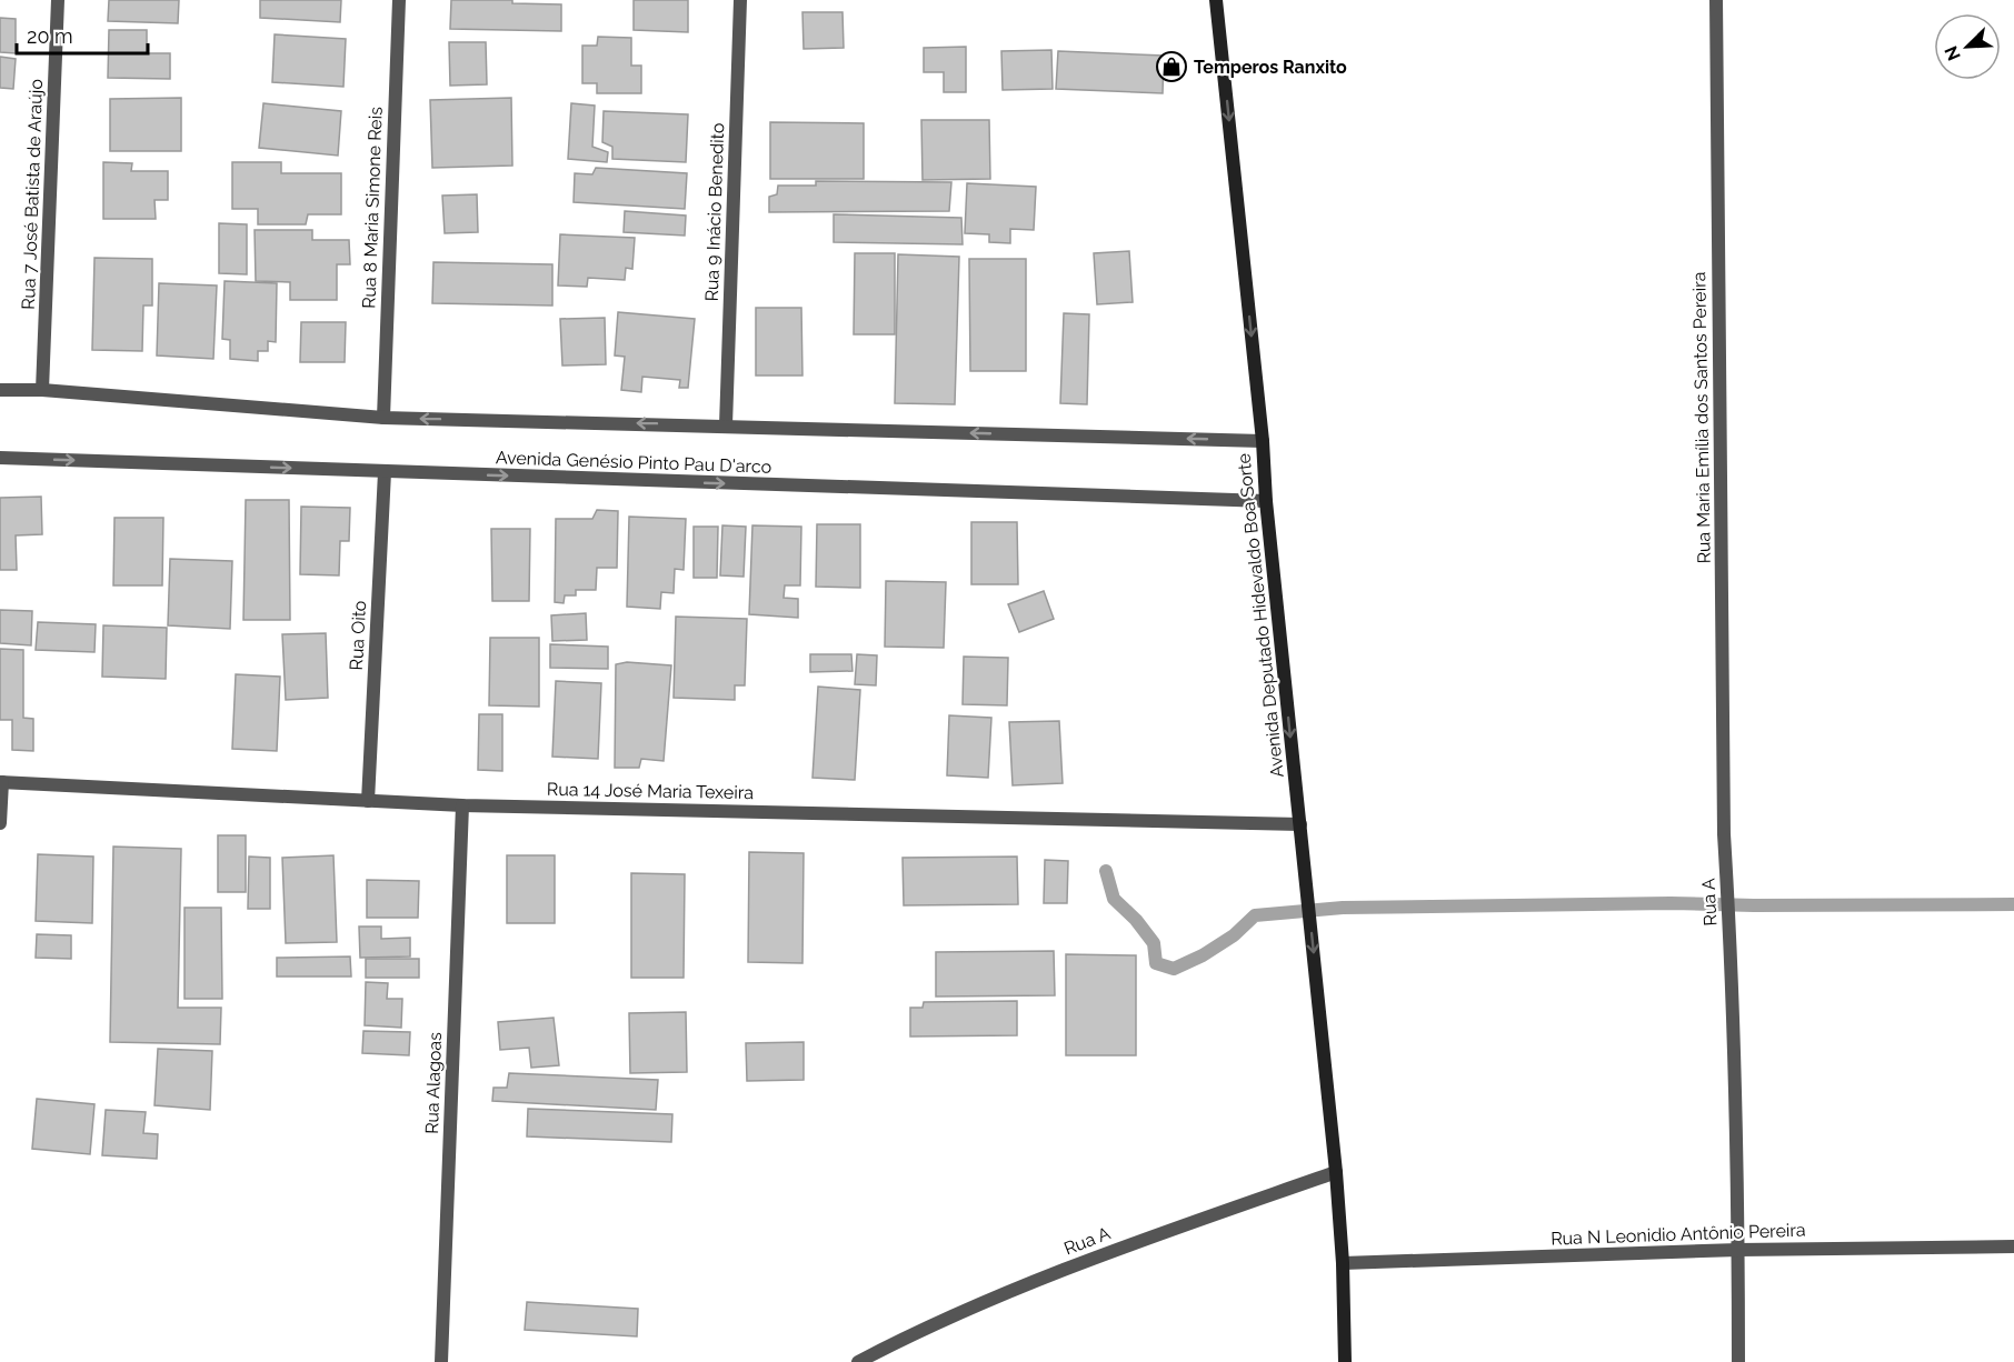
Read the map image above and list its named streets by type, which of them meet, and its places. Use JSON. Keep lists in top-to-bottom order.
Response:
{
  "streets": {
    "main road": ["Avenida Deputado Hidevaldo Boa Sorte"],
    "street": [
      "Rua 7 José Batista de Araújo",
      "Rua 8 Maria Simone Reis",
      "Rua 9 Inácio Benedito",
      "Rua Maria Emília dos Santos Pereira",
      "Avenida Genésio Pinto Pau D'arco",
      "Rua Oito",
      "Rua 14 José Maria Texeira",
      "Rua A",
      "Rua Alagoas",
      "Rua N Leonidio Antônio Pereira"
    ]
  },
  "crossings": [
    ["Rua 7 José Batista de Araújo", "Avenida Genésio Pinto Pau D'arco"],
    ["Rua 8 Maria Simone Reis", "Avenida Genésio Pinto Pau D'arco"],
    ["Rua 9 Inácio Benedito", "Avenida Genésio Pinto Pau D'arco"],
    ["Rua Maria Emília dos Santos Pereira", "Rua A"],
    ["Avenida Genésio Pinto Pau D'arco", "Avenida Deputado Hidevaldo Boa Sorte"],
    ["Avenida Genésio Pinto Pau D'arco", "Rua Oito"],
    ["Avenida Deputado Hidevaldo Boa Sorte", "Rua 14 José Maria Texeira"],
    ["Avenida Deputado Hidevaldo Boa Sorte", "Rua A"],
    ["Avenida Deputado Hidevaldo Boa Sorte", "Rua N Leonidio Antônio Pereira"],
    ["Rua Oito", "Rua 14 José Maria Texeira"],
    ["Rua 14 José Maria Texeira", "Rua Alagoas"],
    ["Rua A", "Rua N Leonidio Antônio Pereira"]
  ],
  "one_way": ["Avenida Deputado Hidevaldo Boa Sorte"],
  "places": {
    "shop": ["Temperos Ranxito"]
  },
  "scale_bar": "20 m",
  "north": "bottom left"
}
